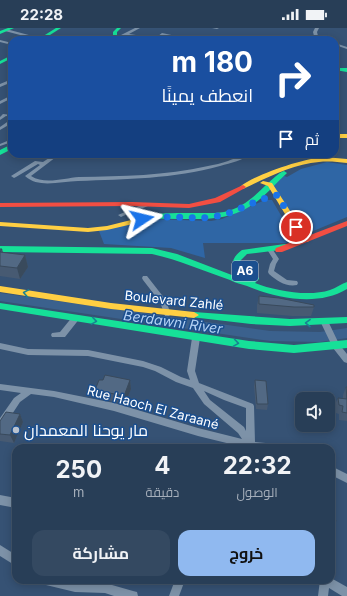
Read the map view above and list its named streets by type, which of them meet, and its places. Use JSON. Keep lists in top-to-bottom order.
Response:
{
  "streets": {
    "main road": ["A6", "Boulevard Zahlé"],
    "street": ["Rue Haoch El Zaraané"]
  },
  "water": ["Berdawni River"],
  "places": ["مار يوحنا المعمدان"],
  "page": {
    "status": "22:28",
    "turn": ["180 m", "انعطف يمينًا"],
    "then": "ثم",
    "eta": [
      "22:32",
      "الوصول",
      "4",
      "دقيقة",
      "250",
      "m"
    ],
    "buttons": ["خروج", "مشاركة"]
  }
}
